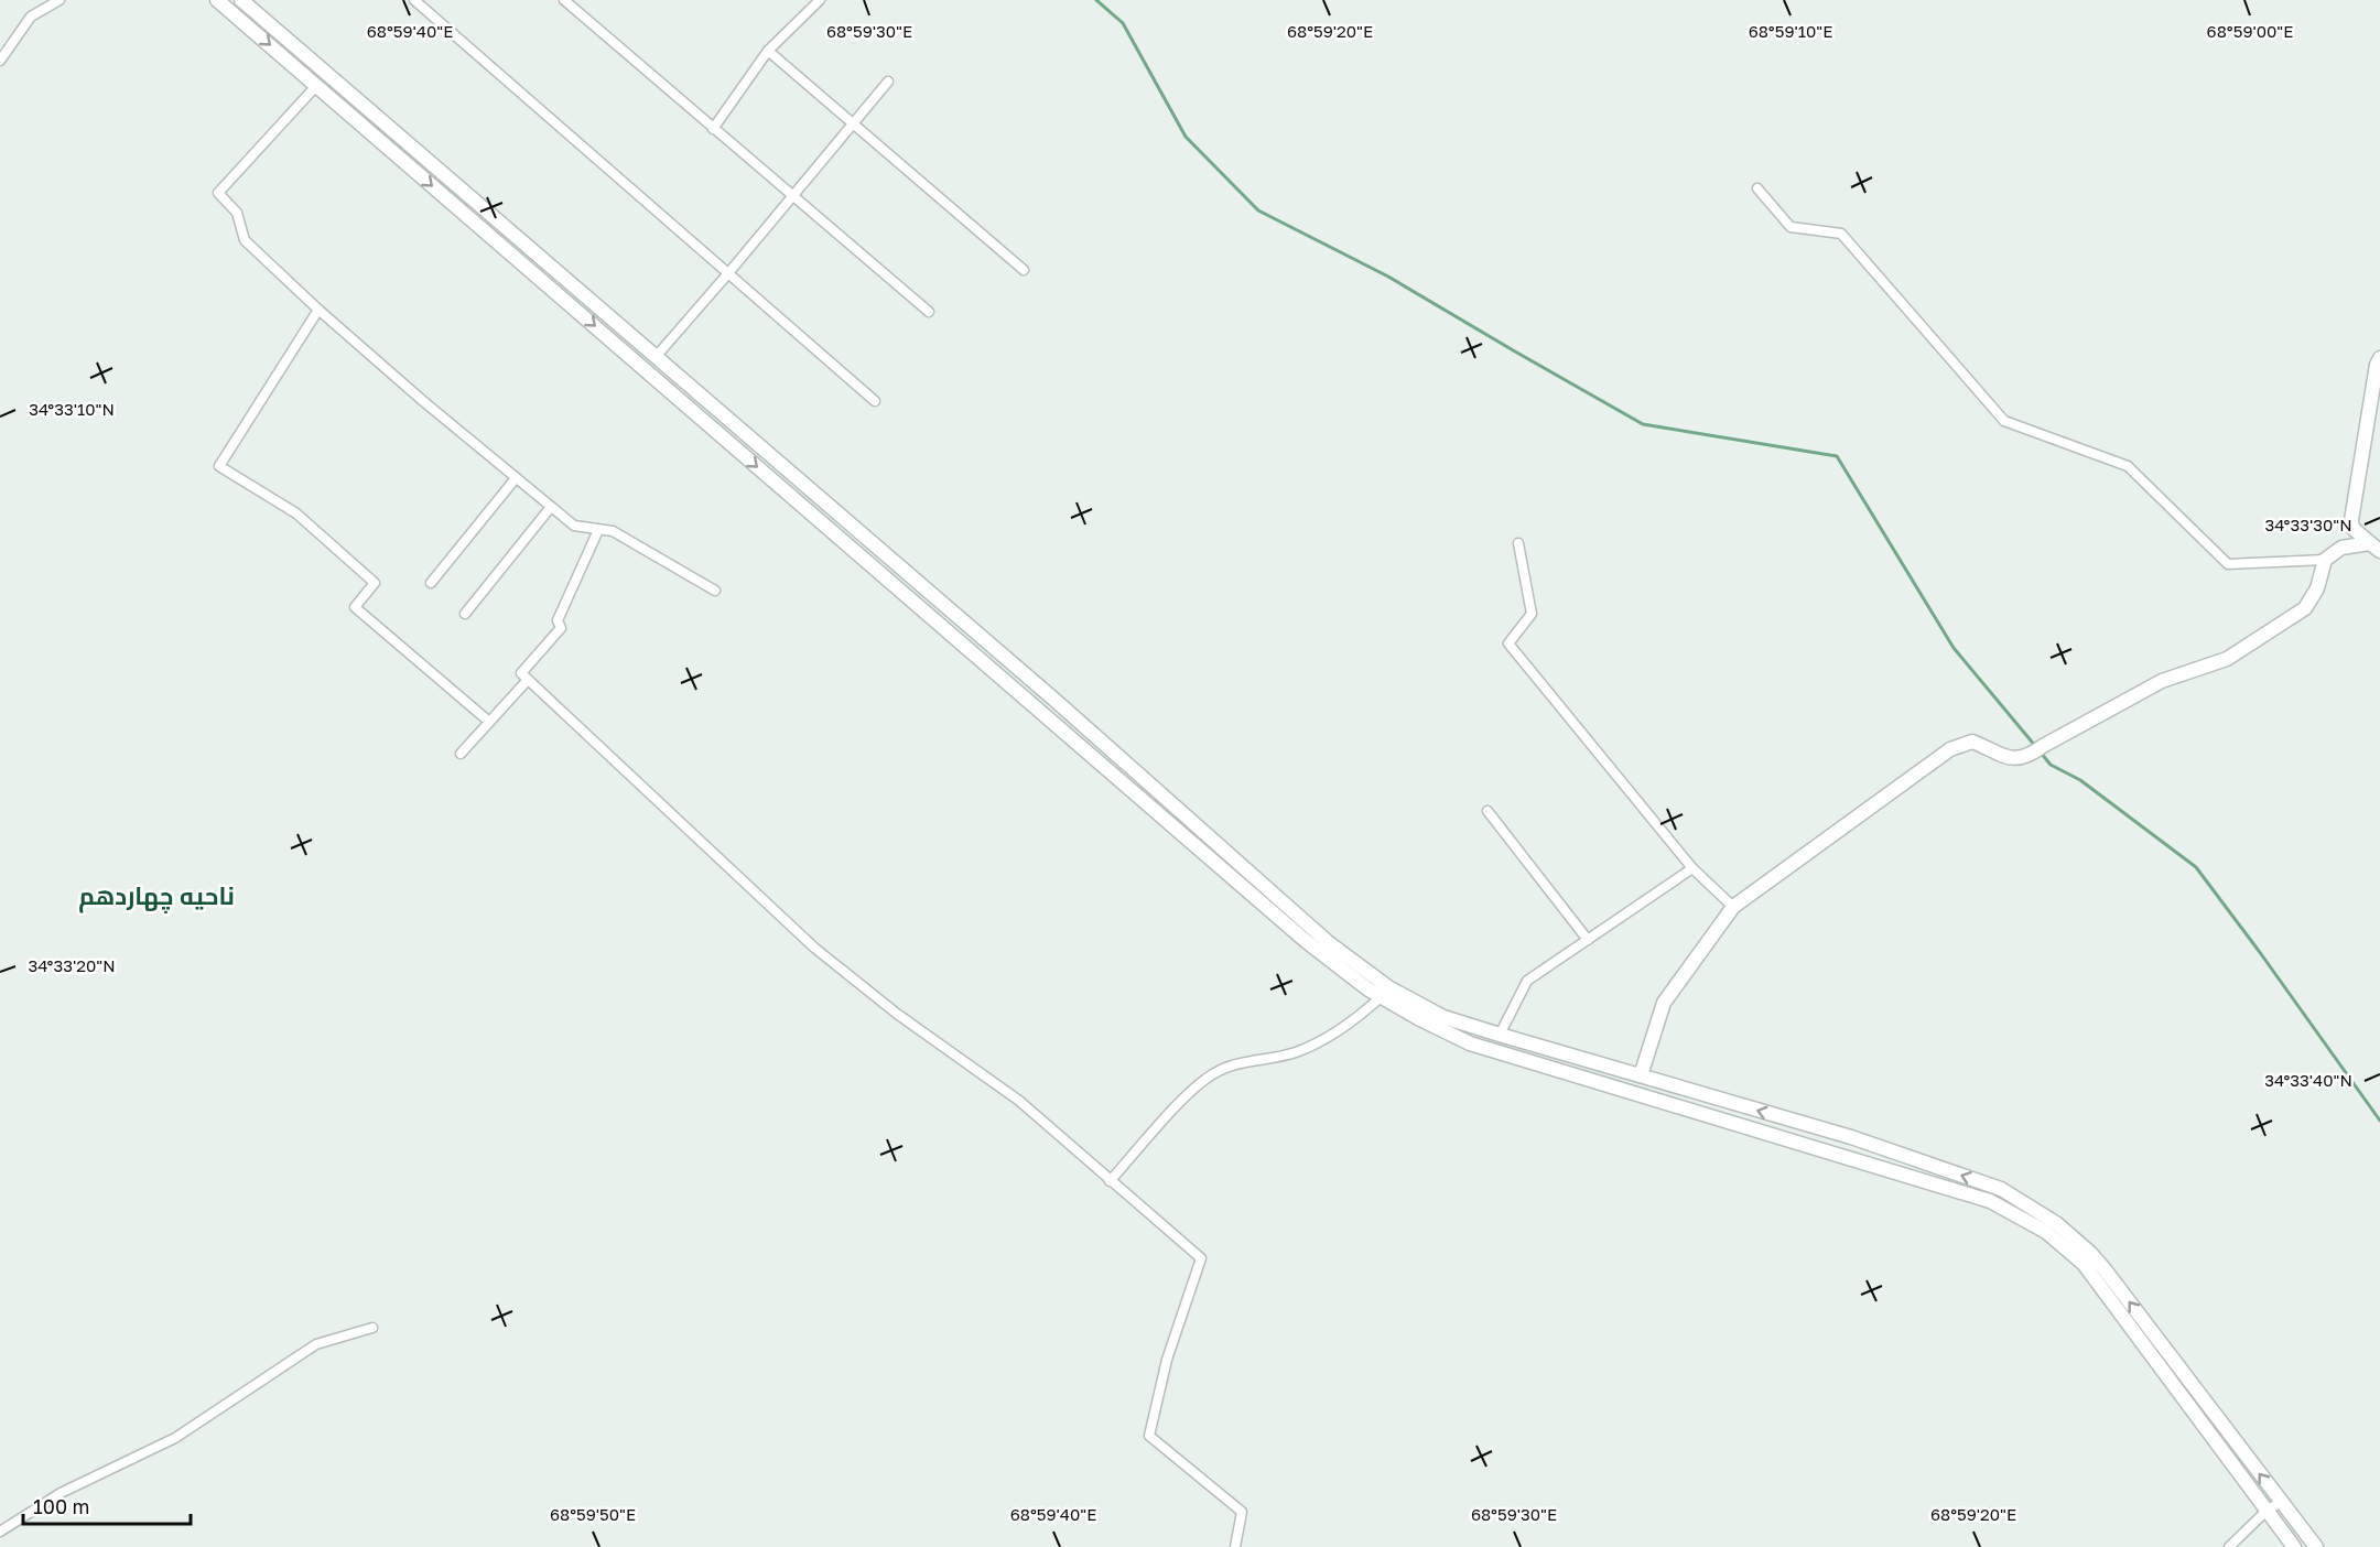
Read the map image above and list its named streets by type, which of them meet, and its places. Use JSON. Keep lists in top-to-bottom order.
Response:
{
  "districts": ["ناحیه چهاردهم"],
  "scale_bar": "100 m",
  "coordinates": [
    "68°59'40\"E",
    "68°59'30\"E",
    "68°59'20\"E",
    "68°59'00\"E",
    "68°59'10\"E",
    "34°33'10\"N",
    "34°33'30\"N",
    "34°33'20\"N",
    "34°33'40\"N",
    "68°59'50\"E"
  ]
}
